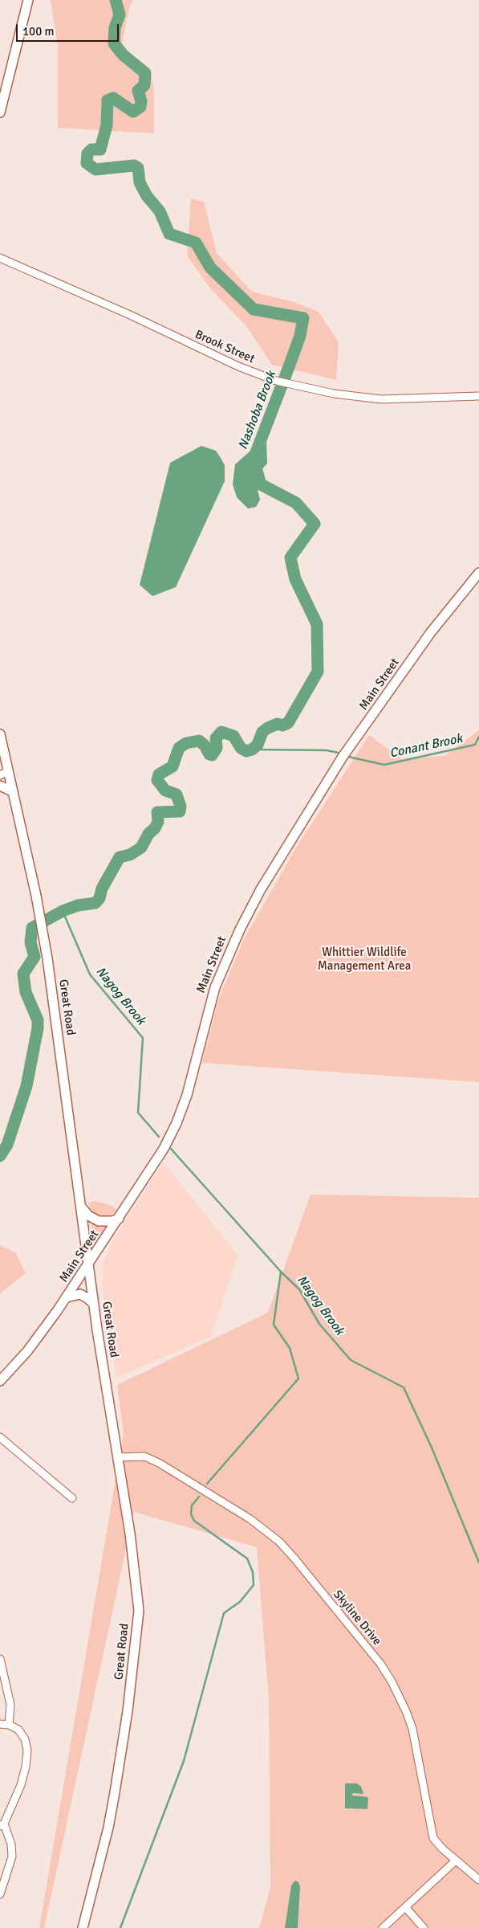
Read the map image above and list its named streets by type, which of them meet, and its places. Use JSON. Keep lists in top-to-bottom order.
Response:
{
  "streets": {
    "main road": ["Main Street", "Great Road"],
    "street": ["Brook Street", "Skyline Drive"]
  },
  "crossings": [
    ["Main Street", "Great Road"],
    ["Great Road", "Skyline Drive"]
  ],
  "water": ["Nashoba Brook", "Conant Brook", "Nagog Brook"],
  "parks": ["Whittier Wildlife Management Area"],
  "scale_bar": "100 m"
}
